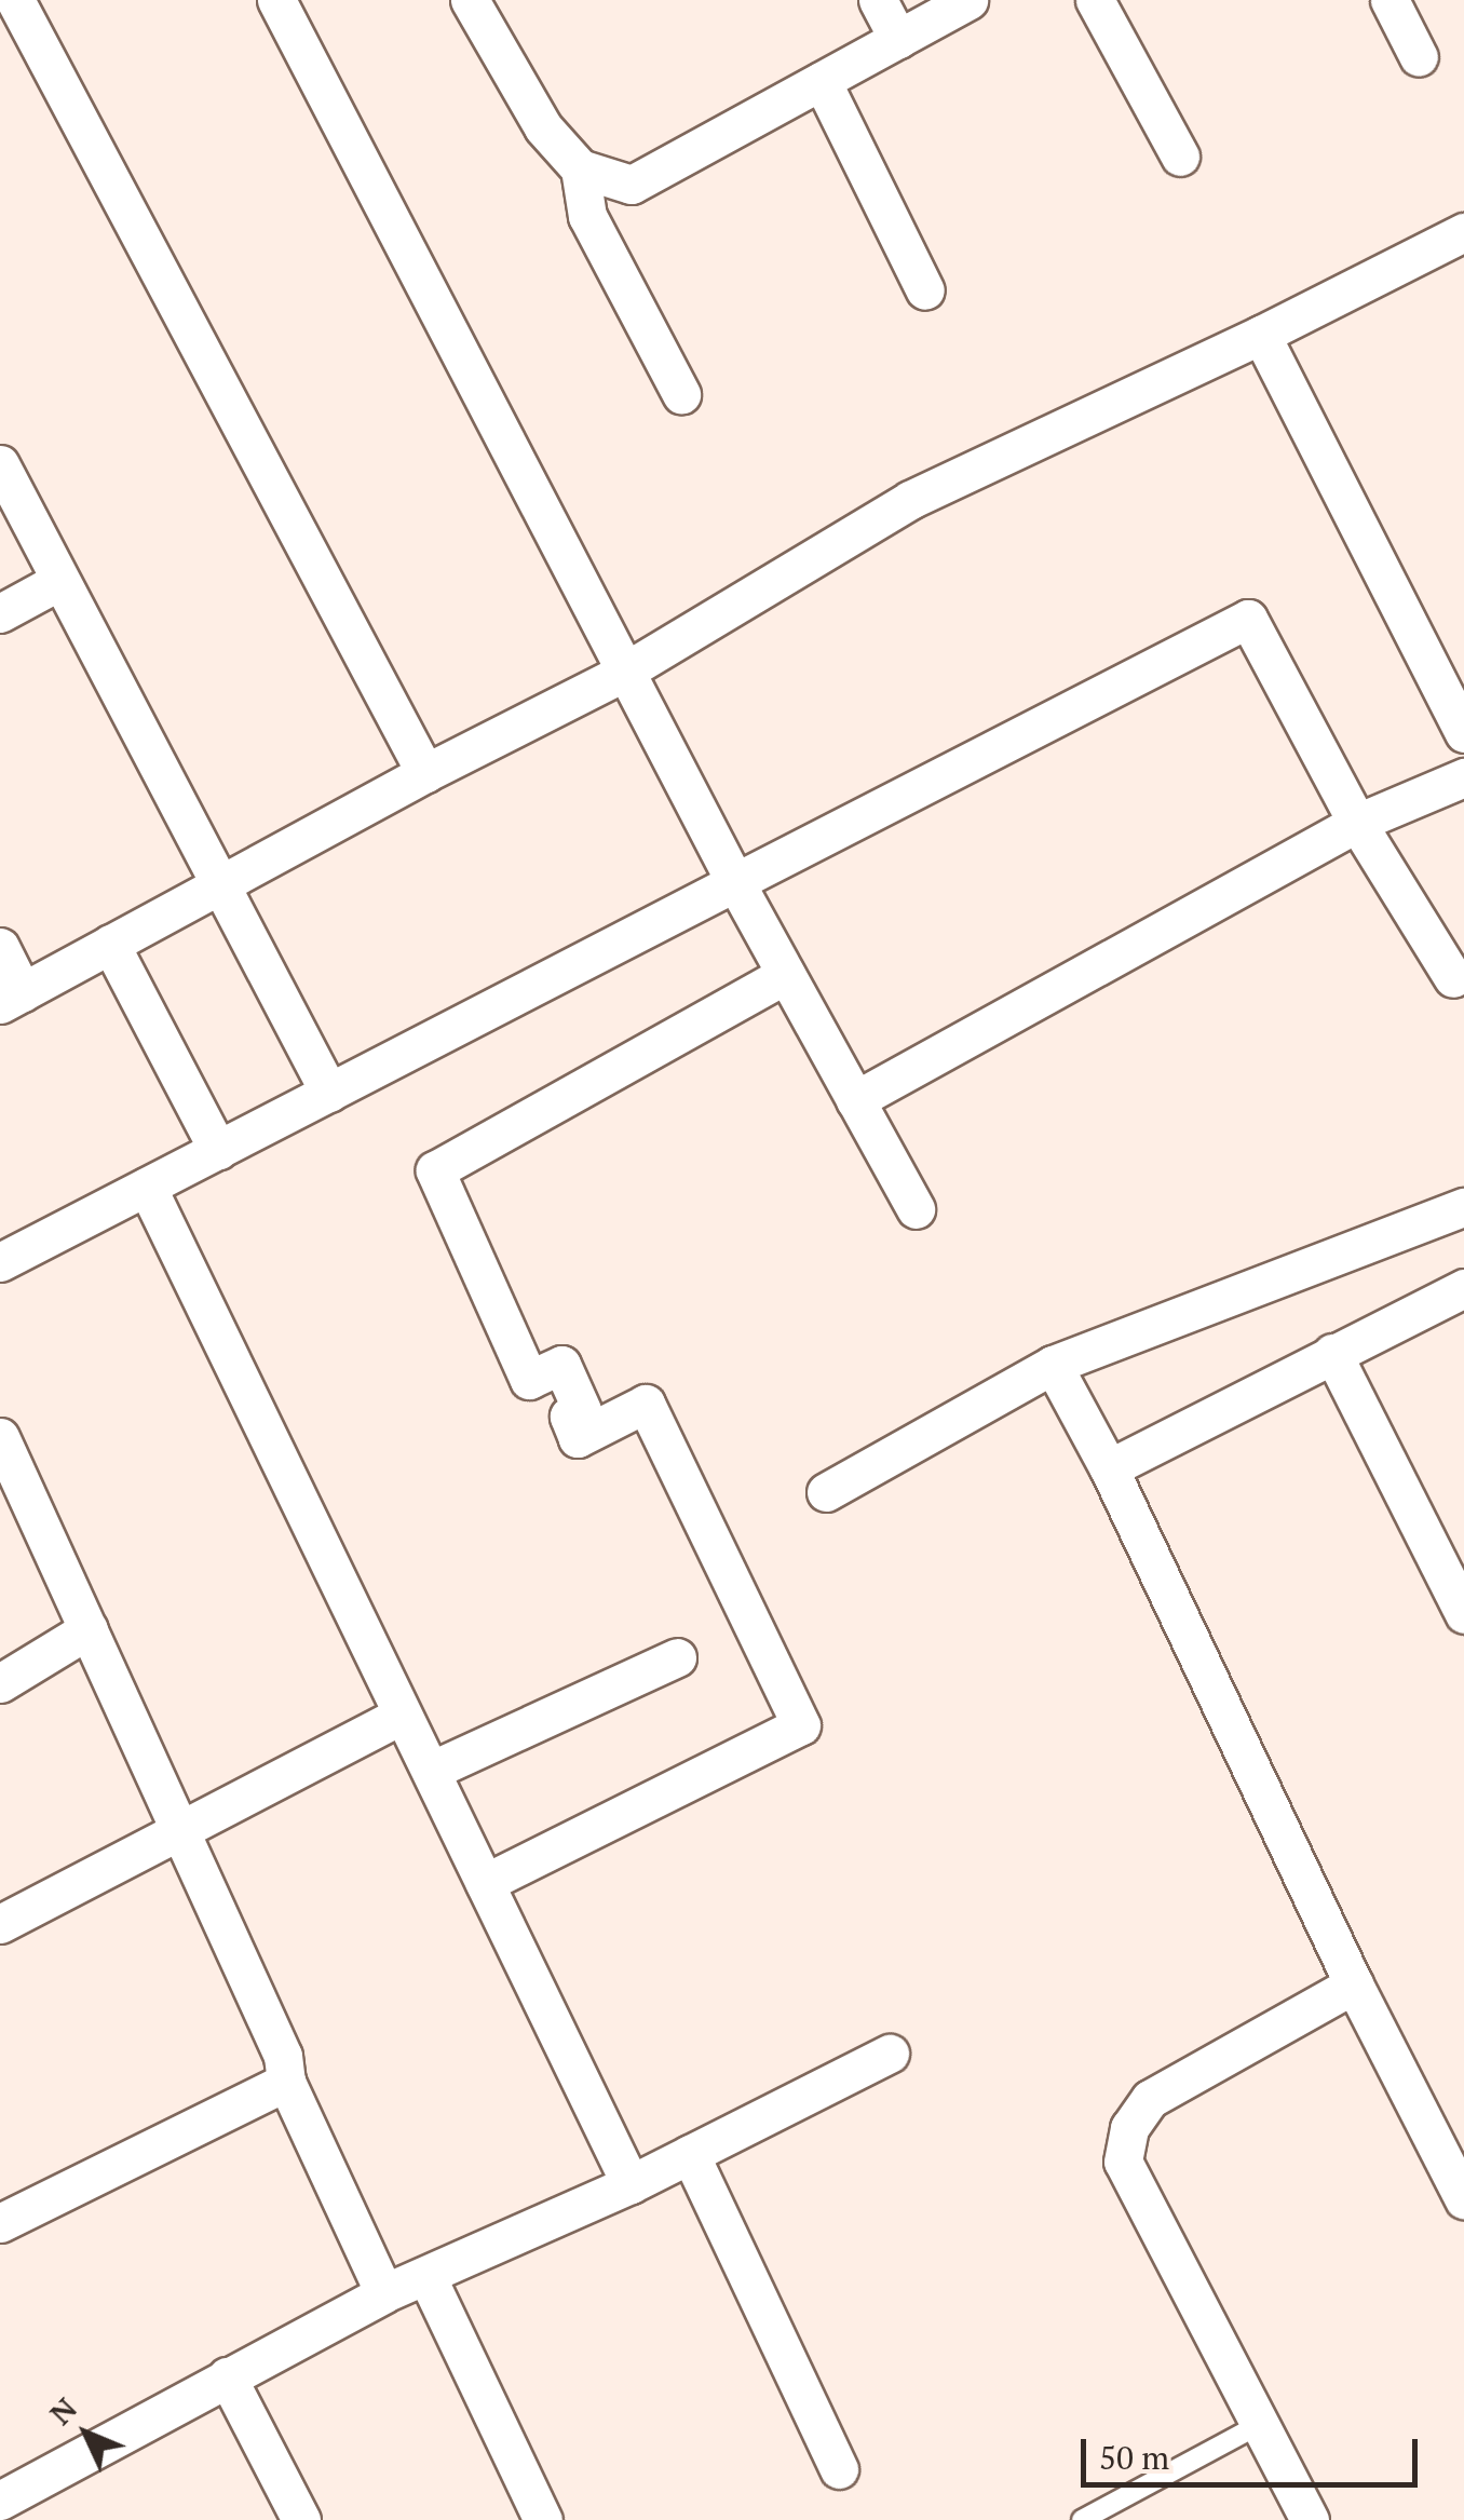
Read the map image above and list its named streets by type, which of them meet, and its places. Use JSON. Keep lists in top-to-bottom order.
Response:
{
  "scale_bar": "50 m",
  "north": "top left"
}
